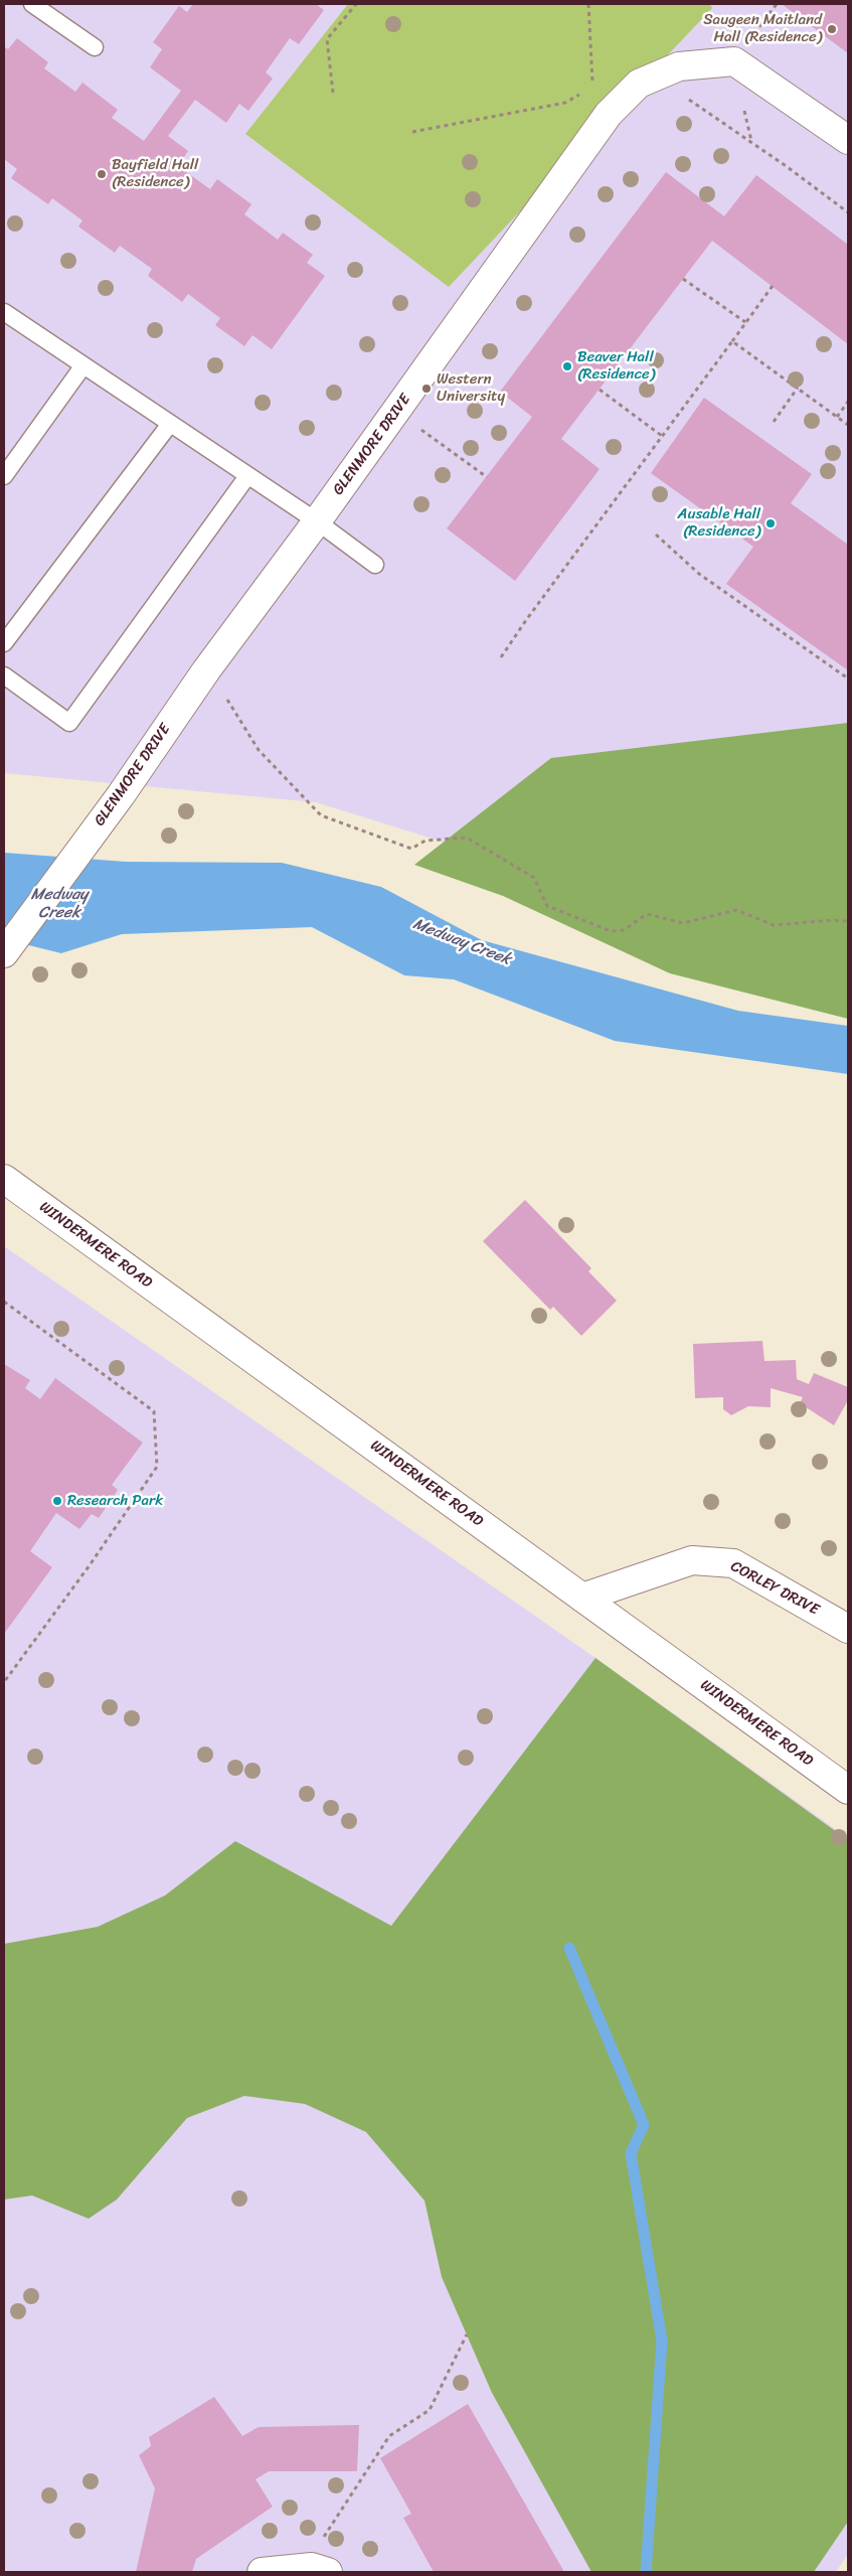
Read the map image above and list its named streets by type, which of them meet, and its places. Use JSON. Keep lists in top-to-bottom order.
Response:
{
  "streets": {
    "street": ["GLENMORE DRIVE", "WINDERMERE ROAD", "CORLEY DRIVE"]
  },
  "crossings": [
    ["WINDERMERE ROAD", "CORLEY DRIVE"]
  ],
  "water": ["Medway Creek"],
  "places": [
    "Saugeen Maitland Hall (Residence)",
    "Bayfield Hall (Residence)",
    "Beaver Hall (Residence)",
    "Western University",
    "Ausable Hall (Residence)",
    "Research Park"
  ]
}
